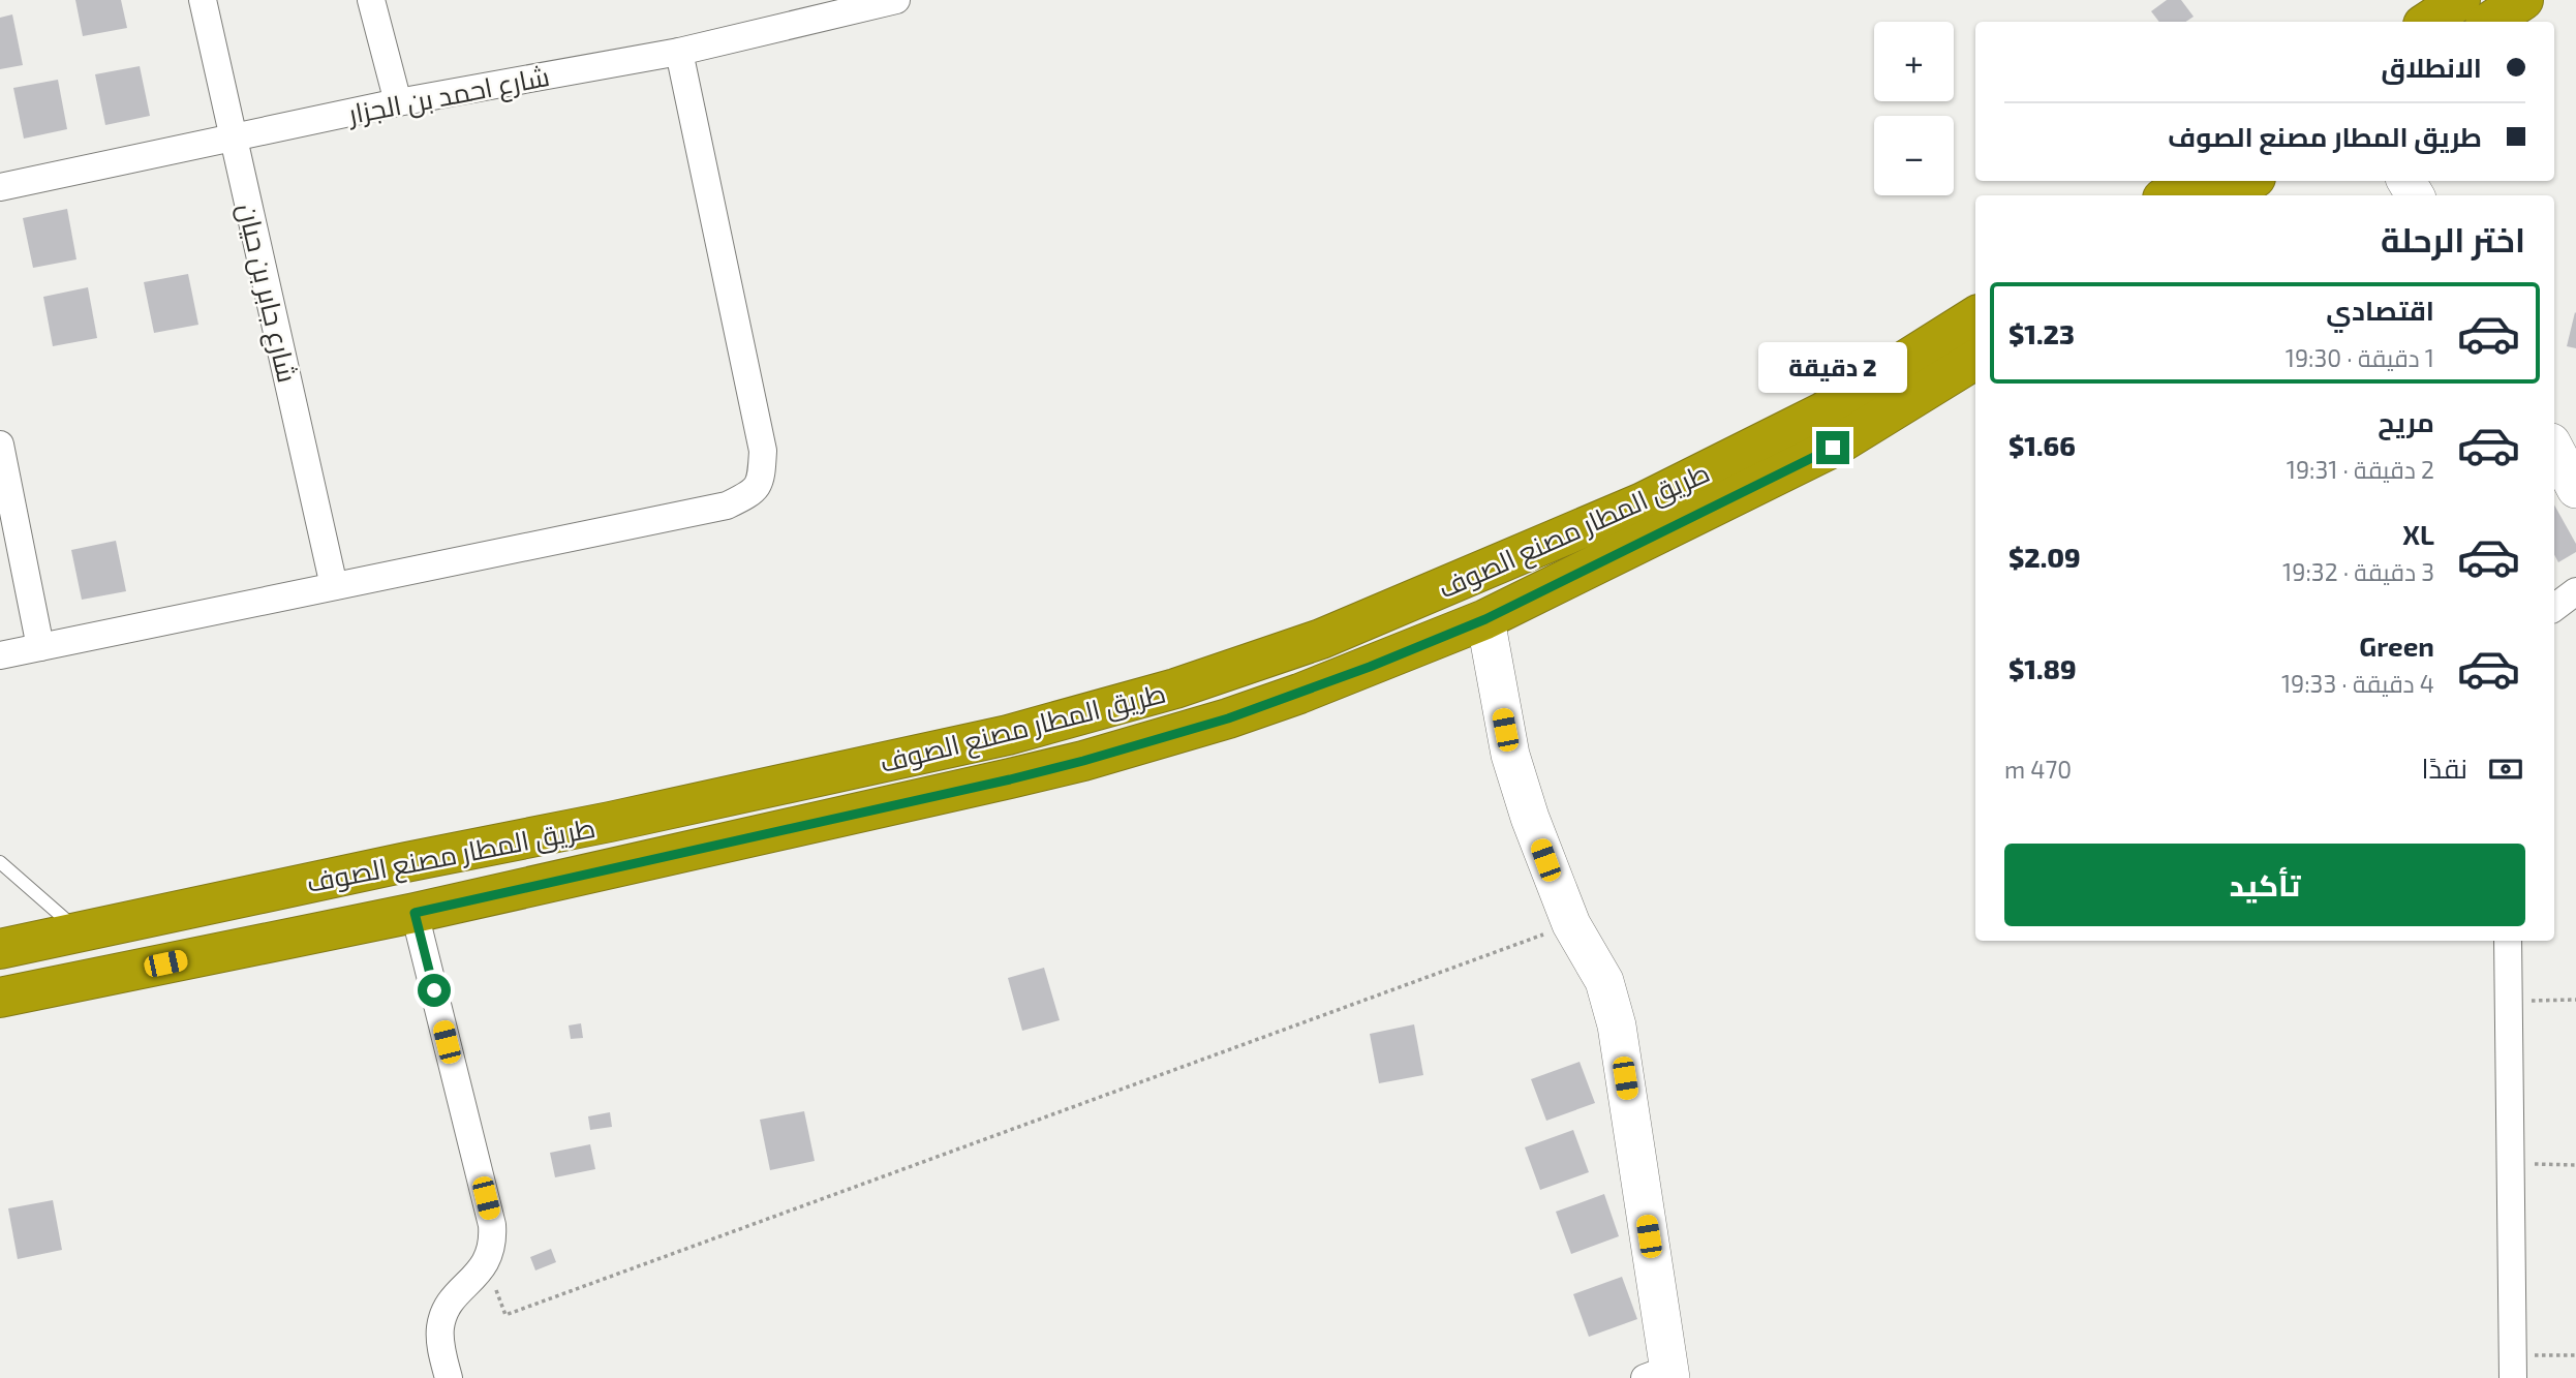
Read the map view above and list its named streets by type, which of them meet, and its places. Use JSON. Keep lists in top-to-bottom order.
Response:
{
  "streets": {
    "highway": ["طريق المطار مصنع الصوف"],
    "street": ["شارع احمد بن الجزار", "شارع جابر بن حيان"]
  },
  "crossings": [
    ["شارع احمد بن الجزار", "شارع جابر بن حيان"]
  ],
  "page": {
    "map_buttons": ["+", "−"],
    "banner": ["الانطلاق", "طريق المطار مصنع الصوف"],
    "heading": "اختر الرحلة",
    "list": [
      {
        "name": "اقتصادي",
        "note": "1 دقيقة · 19:30",
        "value": "$1.23"
      },
      {
        "name": "مريح",
        "note": "2 دقيقة · 19:31",
        "value": "$1.66"
      },
      {
        "name": "XL",
        "note": "3 دقيقة · 19:32",
        "value": "$2.09"
      },
      {
        "name": "Green",
        "note": "4 دقيقة · 19:33",
        "value": "$1.89"
      }
    ],
    "bubble": "2 دقيقة",
    "pay": ["نقدًا", "470 m"],
    "buttons": "تأكيد"
  }
}
